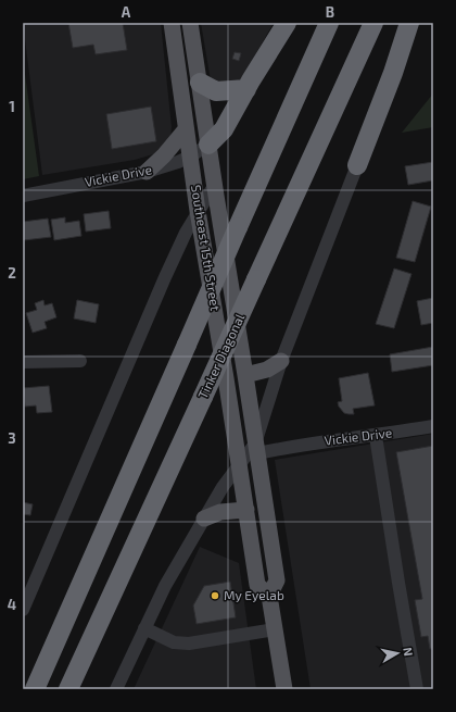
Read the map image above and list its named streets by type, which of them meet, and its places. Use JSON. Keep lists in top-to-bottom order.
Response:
{
  "streets": {
    "highway": ["Tinker Diagonal"],
    "main road": ["Southeast 15th Street"],
    "street": ["Vickie Drive"]
  },
  "crossings": [
    ["Vickie Drive", "Southeast 15th Street"]
  ],
  "places": ["My Eyelab"],
  "north": "right",
  "grid": {
    "columns": ["A", "B"],
    "rows": [
      "1",
      "2",
      "3",
      "4"
    ]
  }
}
